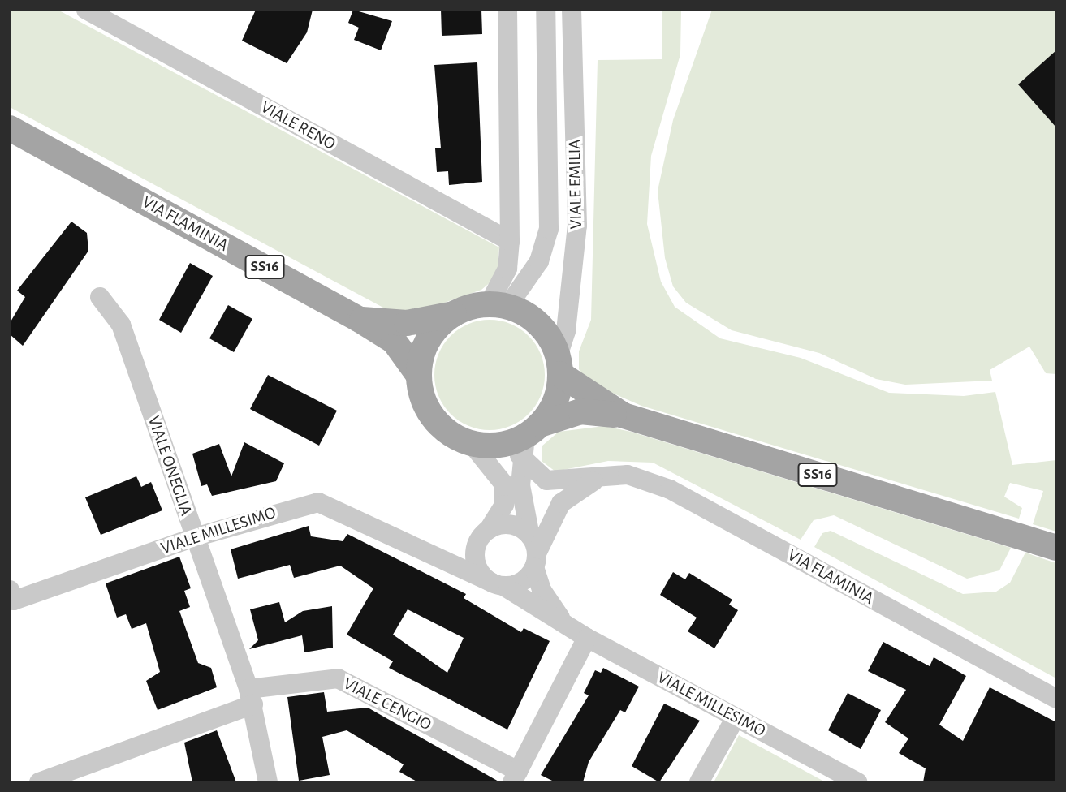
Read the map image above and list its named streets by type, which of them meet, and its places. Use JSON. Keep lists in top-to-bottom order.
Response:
{
  "streets": {
    "main road": ["VIA FLAMINIA", "SS16"],
    "street": [
      "VIALE RENO",
      "VIALE EMILIA",
      "VIALE ONEGLIA",
      "VIALE MILLESIMO",
      "VIALE CENGIO"
    ]
  },
  "crossings": [
    ["VIALE EMILIA", "VIA FLAMINIA"],
    ["VIALE EMILIA", "SS16"],
    ["VIALE EMILIA", "VIALE MILLESIMO"],
    ["VIA FLAMINIA", "SS16"],
    ["VIA FLAMINIA", "VIALE MILLESIMO"],
    ["SS16", "VIALE MILLESIMO"],
    ["VIALE ONEGLIA", "VIALE MILLESIMO"],
    ["VIALE ONEGLIA", "VIALE CENGIO"]
  ]
}
